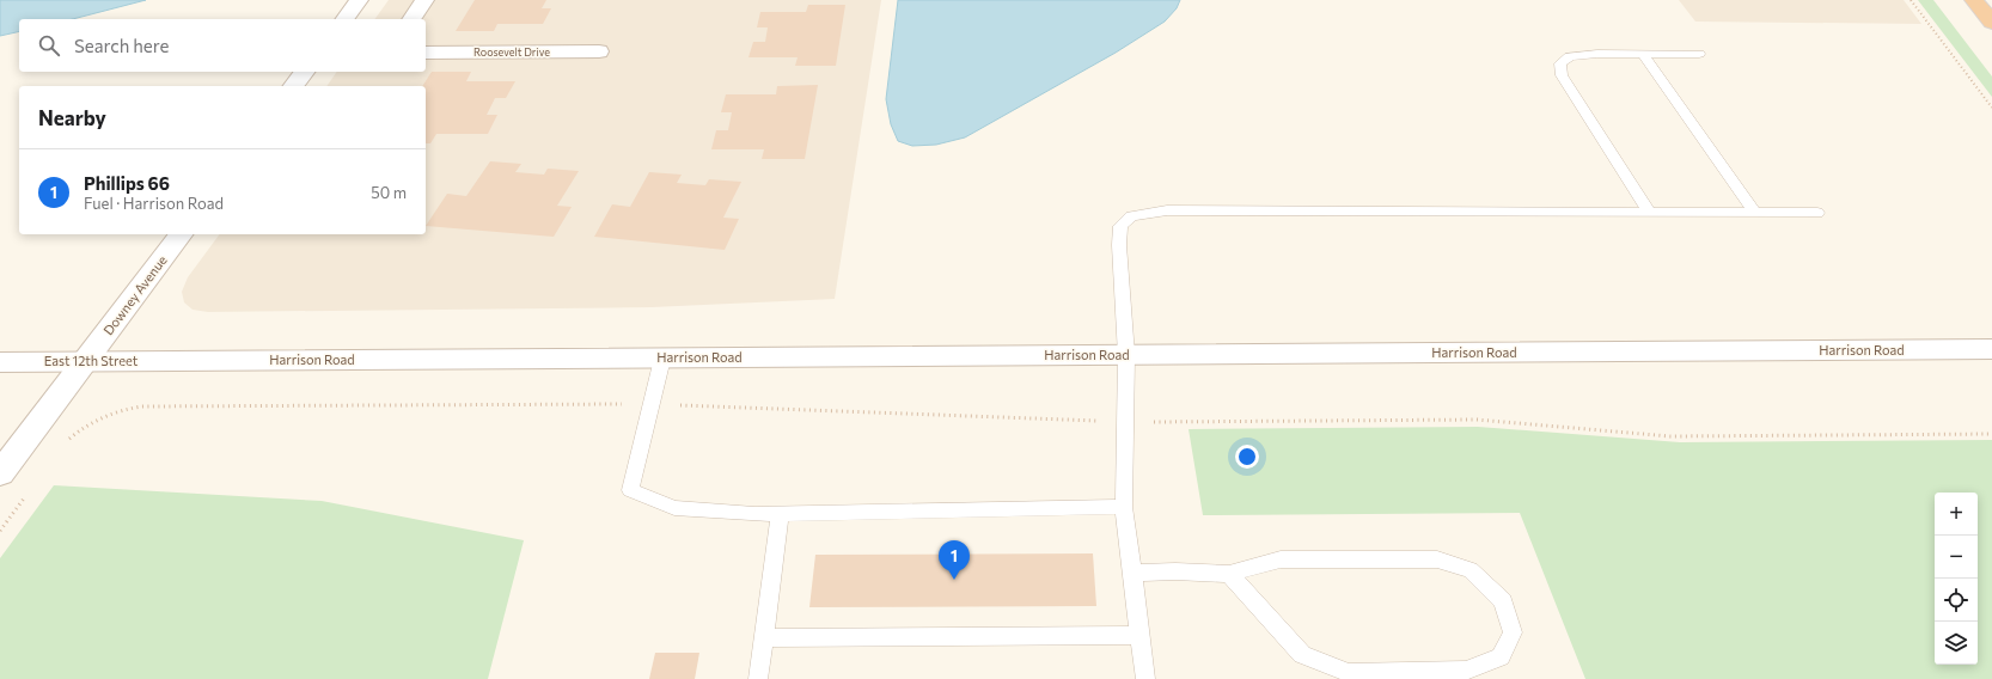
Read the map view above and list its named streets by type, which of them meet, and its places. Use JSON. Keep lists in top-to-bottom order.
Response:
{
  "streets": {
    "street": [
      "Roosevelt Drive",
      "Downey Avenue",
      "Harrison Road",
      "East 12th Street"
    ]
  },
  "crossings": [
    ["Downey Avenue", "East 12th Street"],
    ["Harrison Road", "East 12th Street"]
  ],
  "page": {
    "search": "Search here",
    "heading": "Nearby",
    "list": [
      {
        "mark": "1",
        "name": "Phillips 66",
        "note": "Fuel · Harrison Road",
        "value": "50 m"
      }
    ],
    "map_buttons": ["+", "−"],
    "pins": "1"
  }
}
